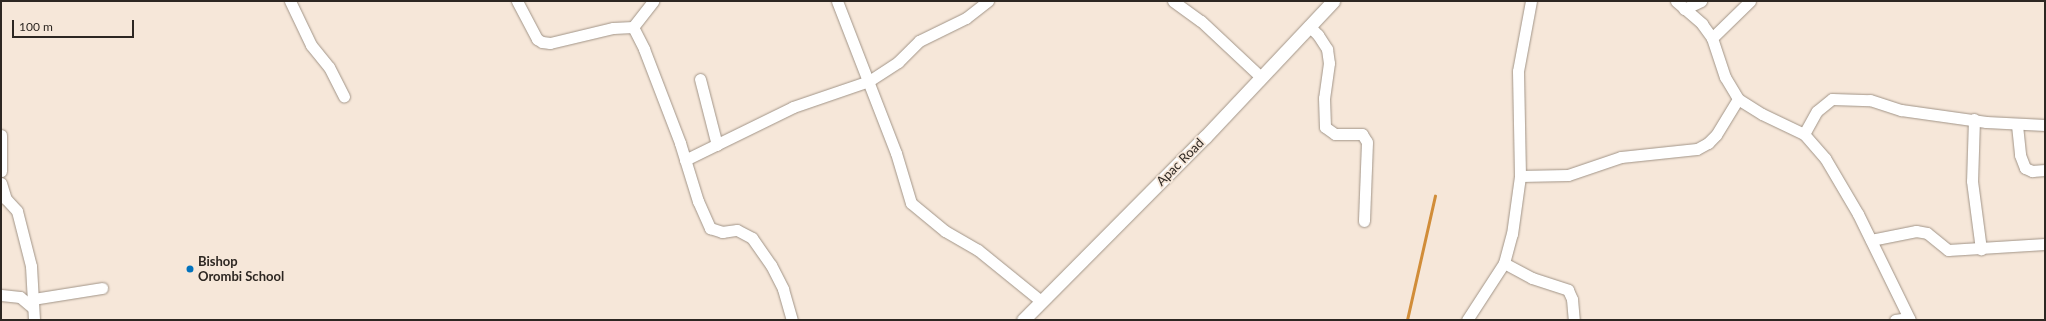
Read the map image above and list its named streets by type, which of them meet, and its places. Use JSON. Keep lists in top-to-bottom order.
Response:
{
  "streets": {
    "main road": ["Apac Road"]
  },
  "places": ["Bishop Orombi School"],
  "scale_bar": "100 m"
}
